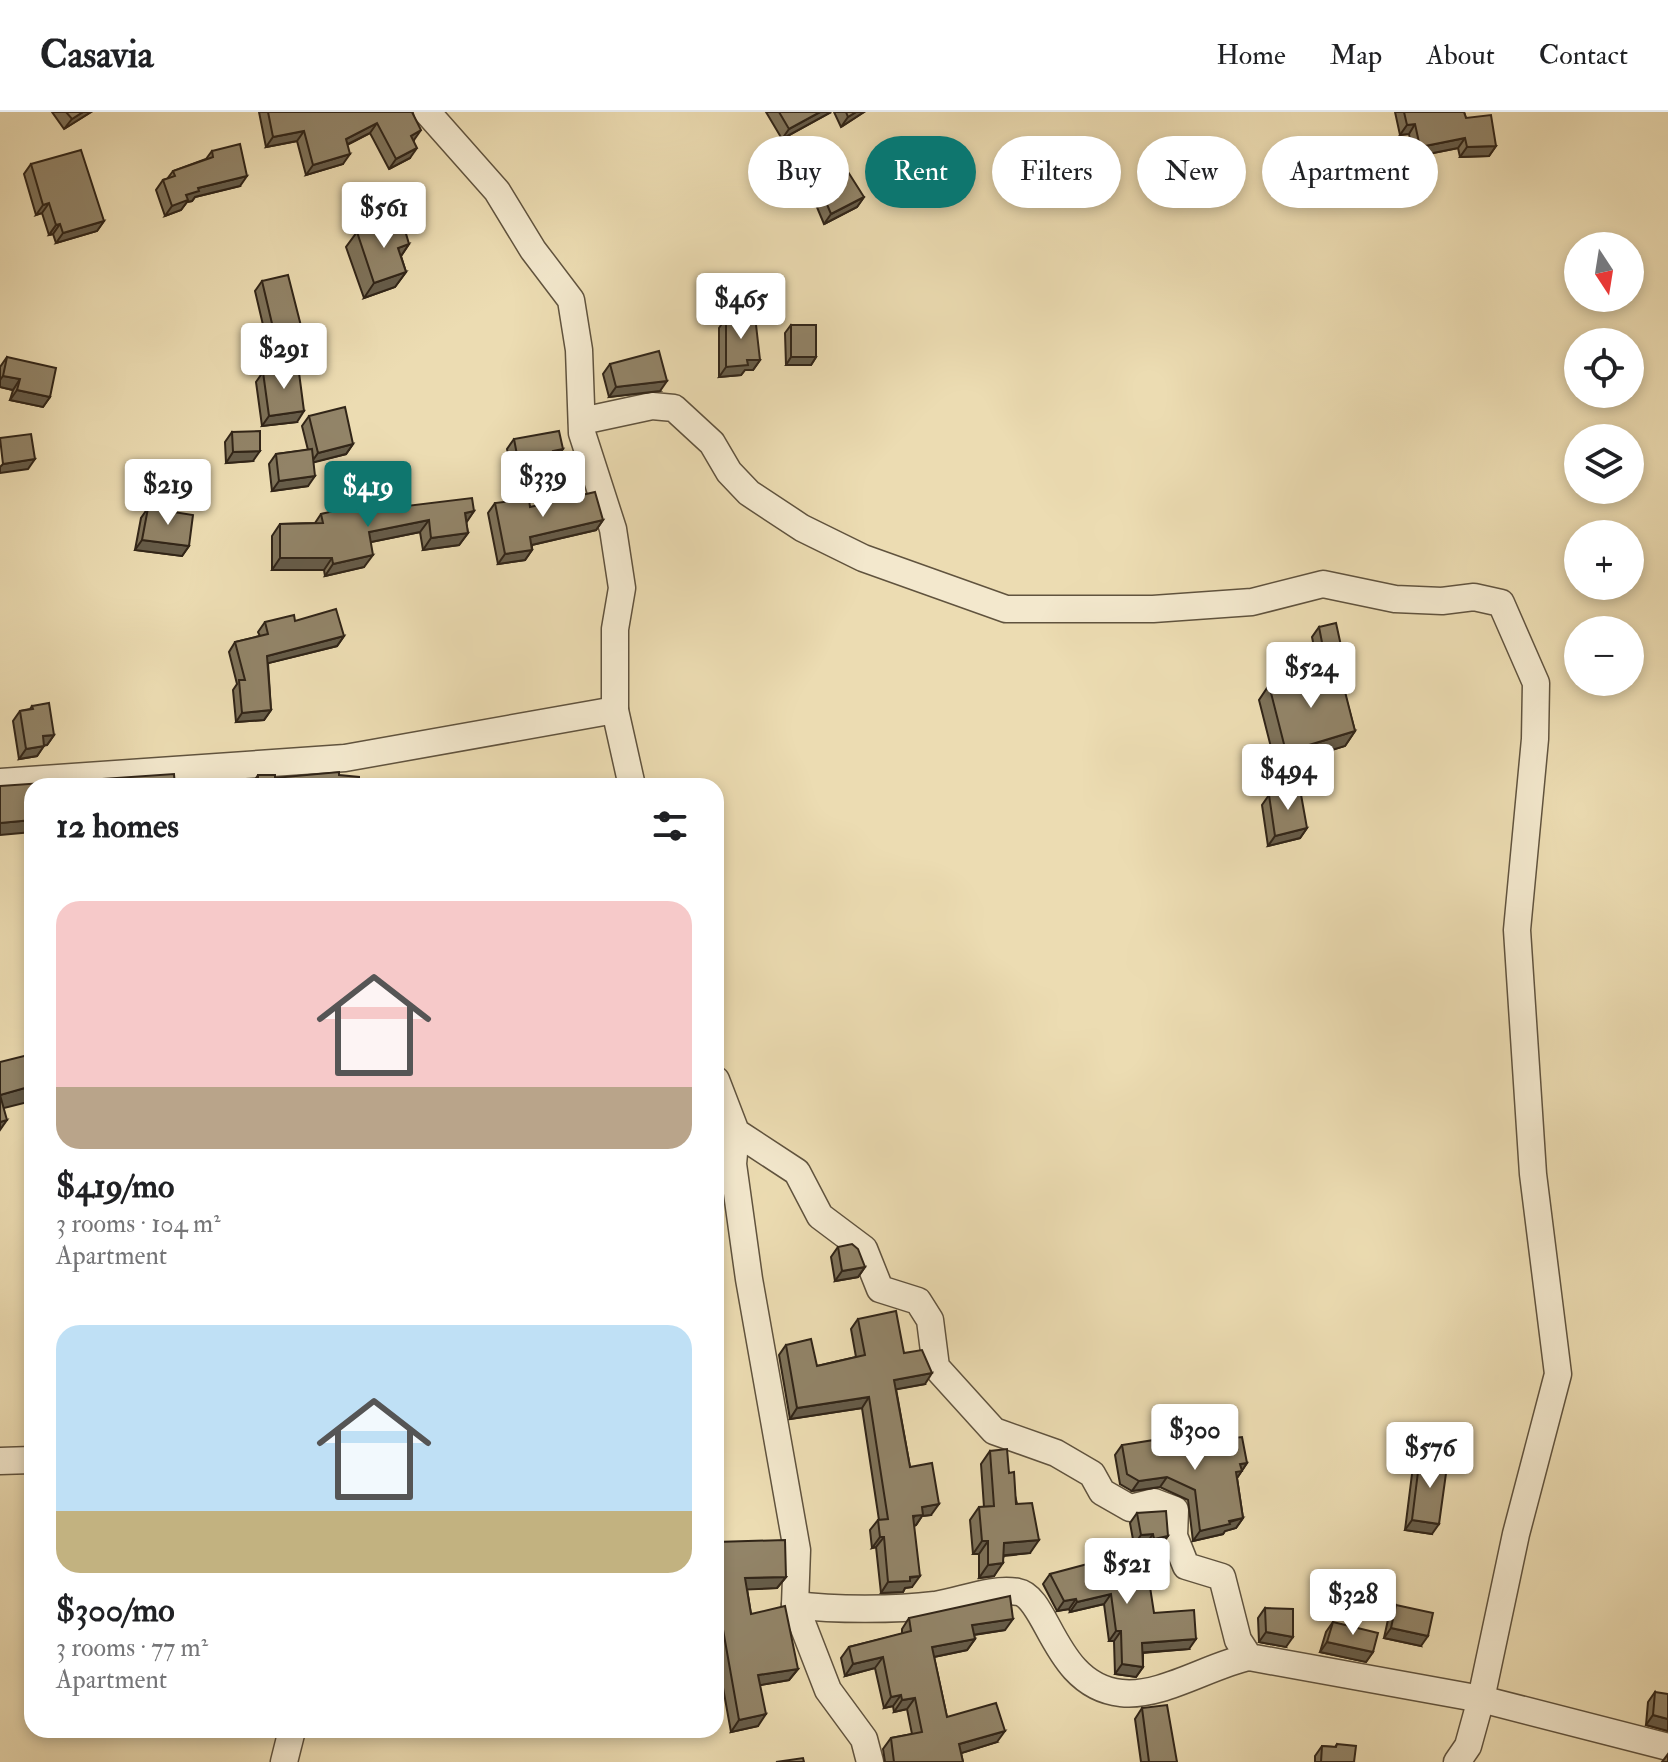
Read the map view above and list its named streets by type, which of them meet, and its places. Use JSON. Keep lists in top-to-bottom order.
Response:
{
  "north": "bottom",
  "page": {
    "header": "Casavia",
    "nav": [
      "Home",
      "Map",
      "About",
      "Contact"
    ],
    "chip": [
      "Buy",
      "Rent",
      "Filters",
      "New",
      "Apartment"
    ],
    "price": [
      "$561",
      "$465",
      "$291",
      "$339",
      "$219",
      "$419",
      "$524",
      "$494",
      "$300",
      "$576",
      "$521",
      "$328"
    ],
    "map_buttons": ["+", "−"],
    "heading": "12 homes",
    "list": [
      {
        "name": "$419/mo",
        "note": "3 rooms · 104 m² · Apartment"
      },
      {
        "name": "$300/mo",
        "note": "3 rooms · 77 m² · Apartment"
      }
    ]
  }
}
